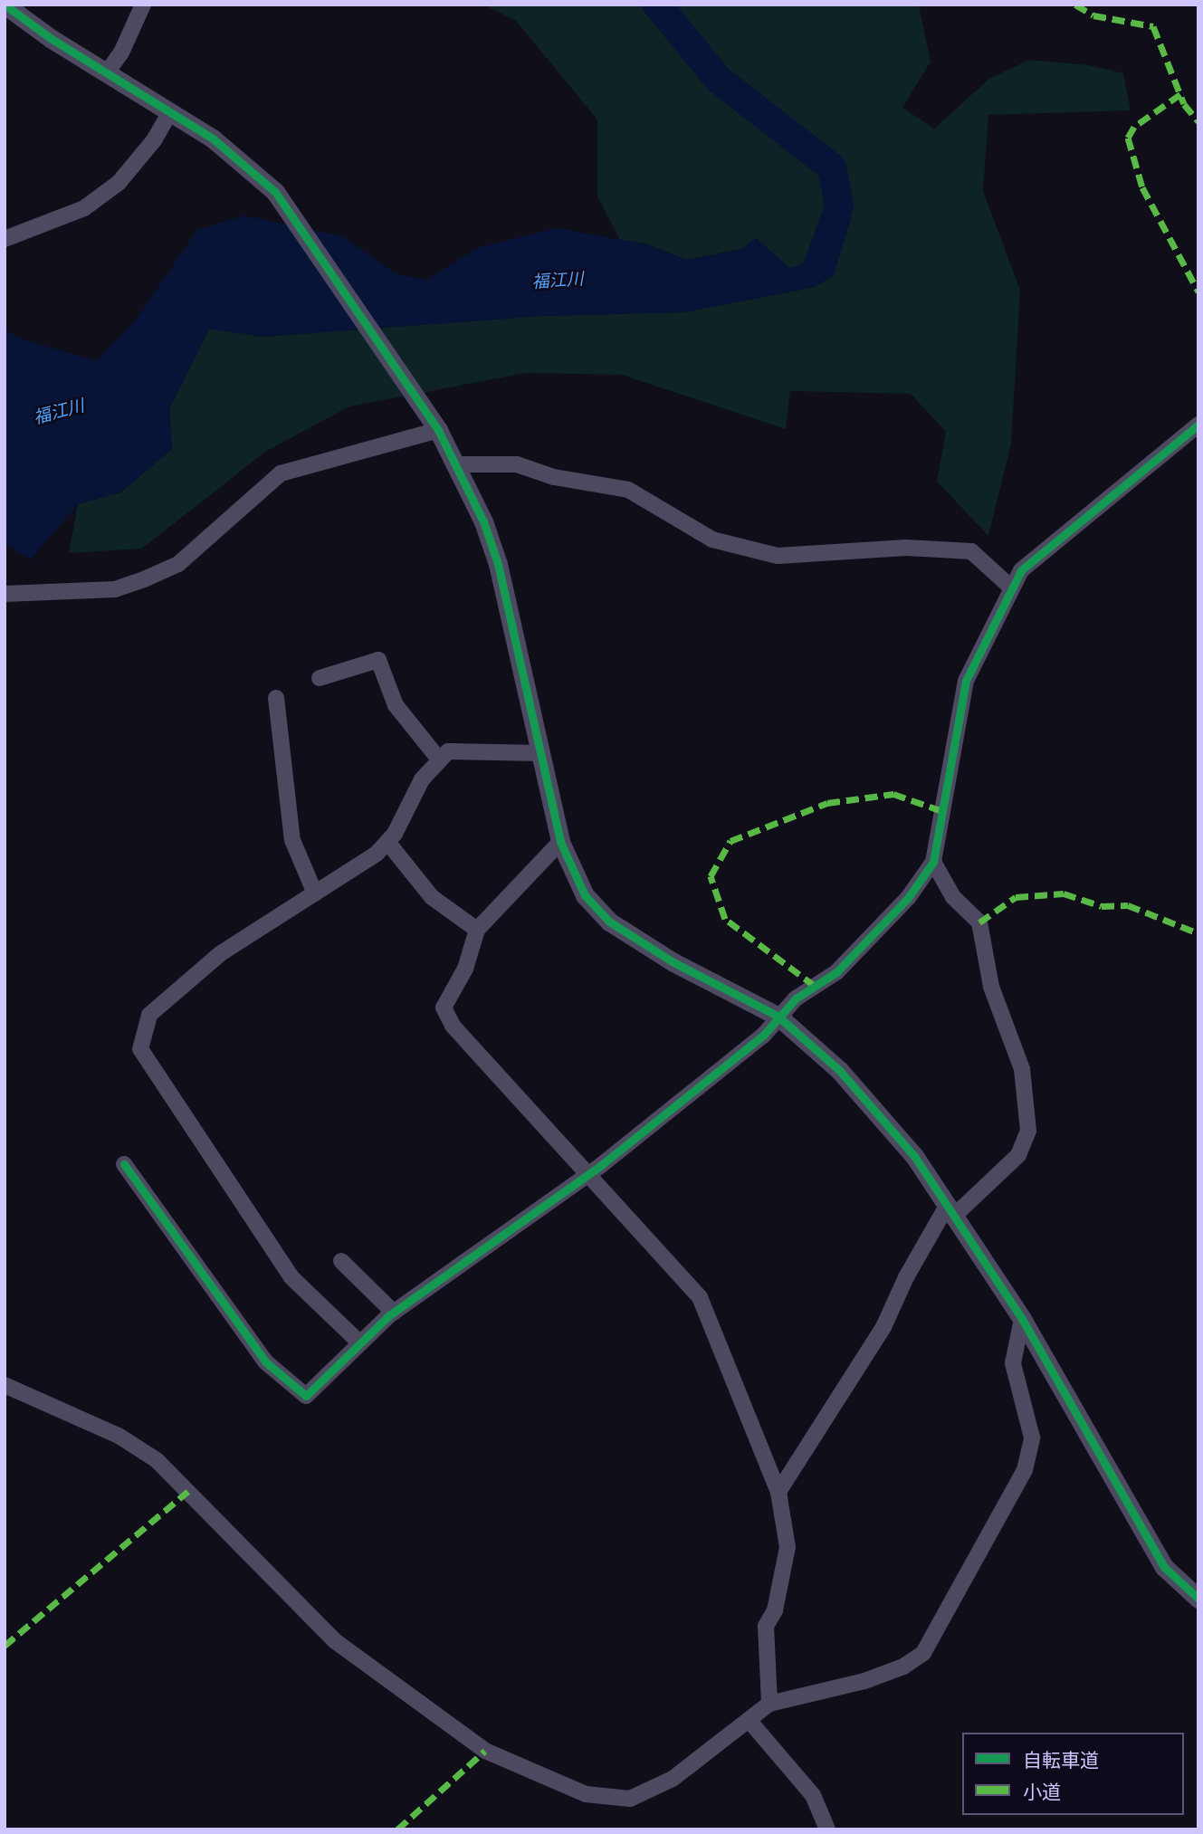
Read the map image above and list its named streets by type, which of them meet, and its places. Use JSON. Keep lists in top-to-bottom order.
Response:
{
  "water": ["福江川"],
  "legend": ["自転車道", "小道"]
}
